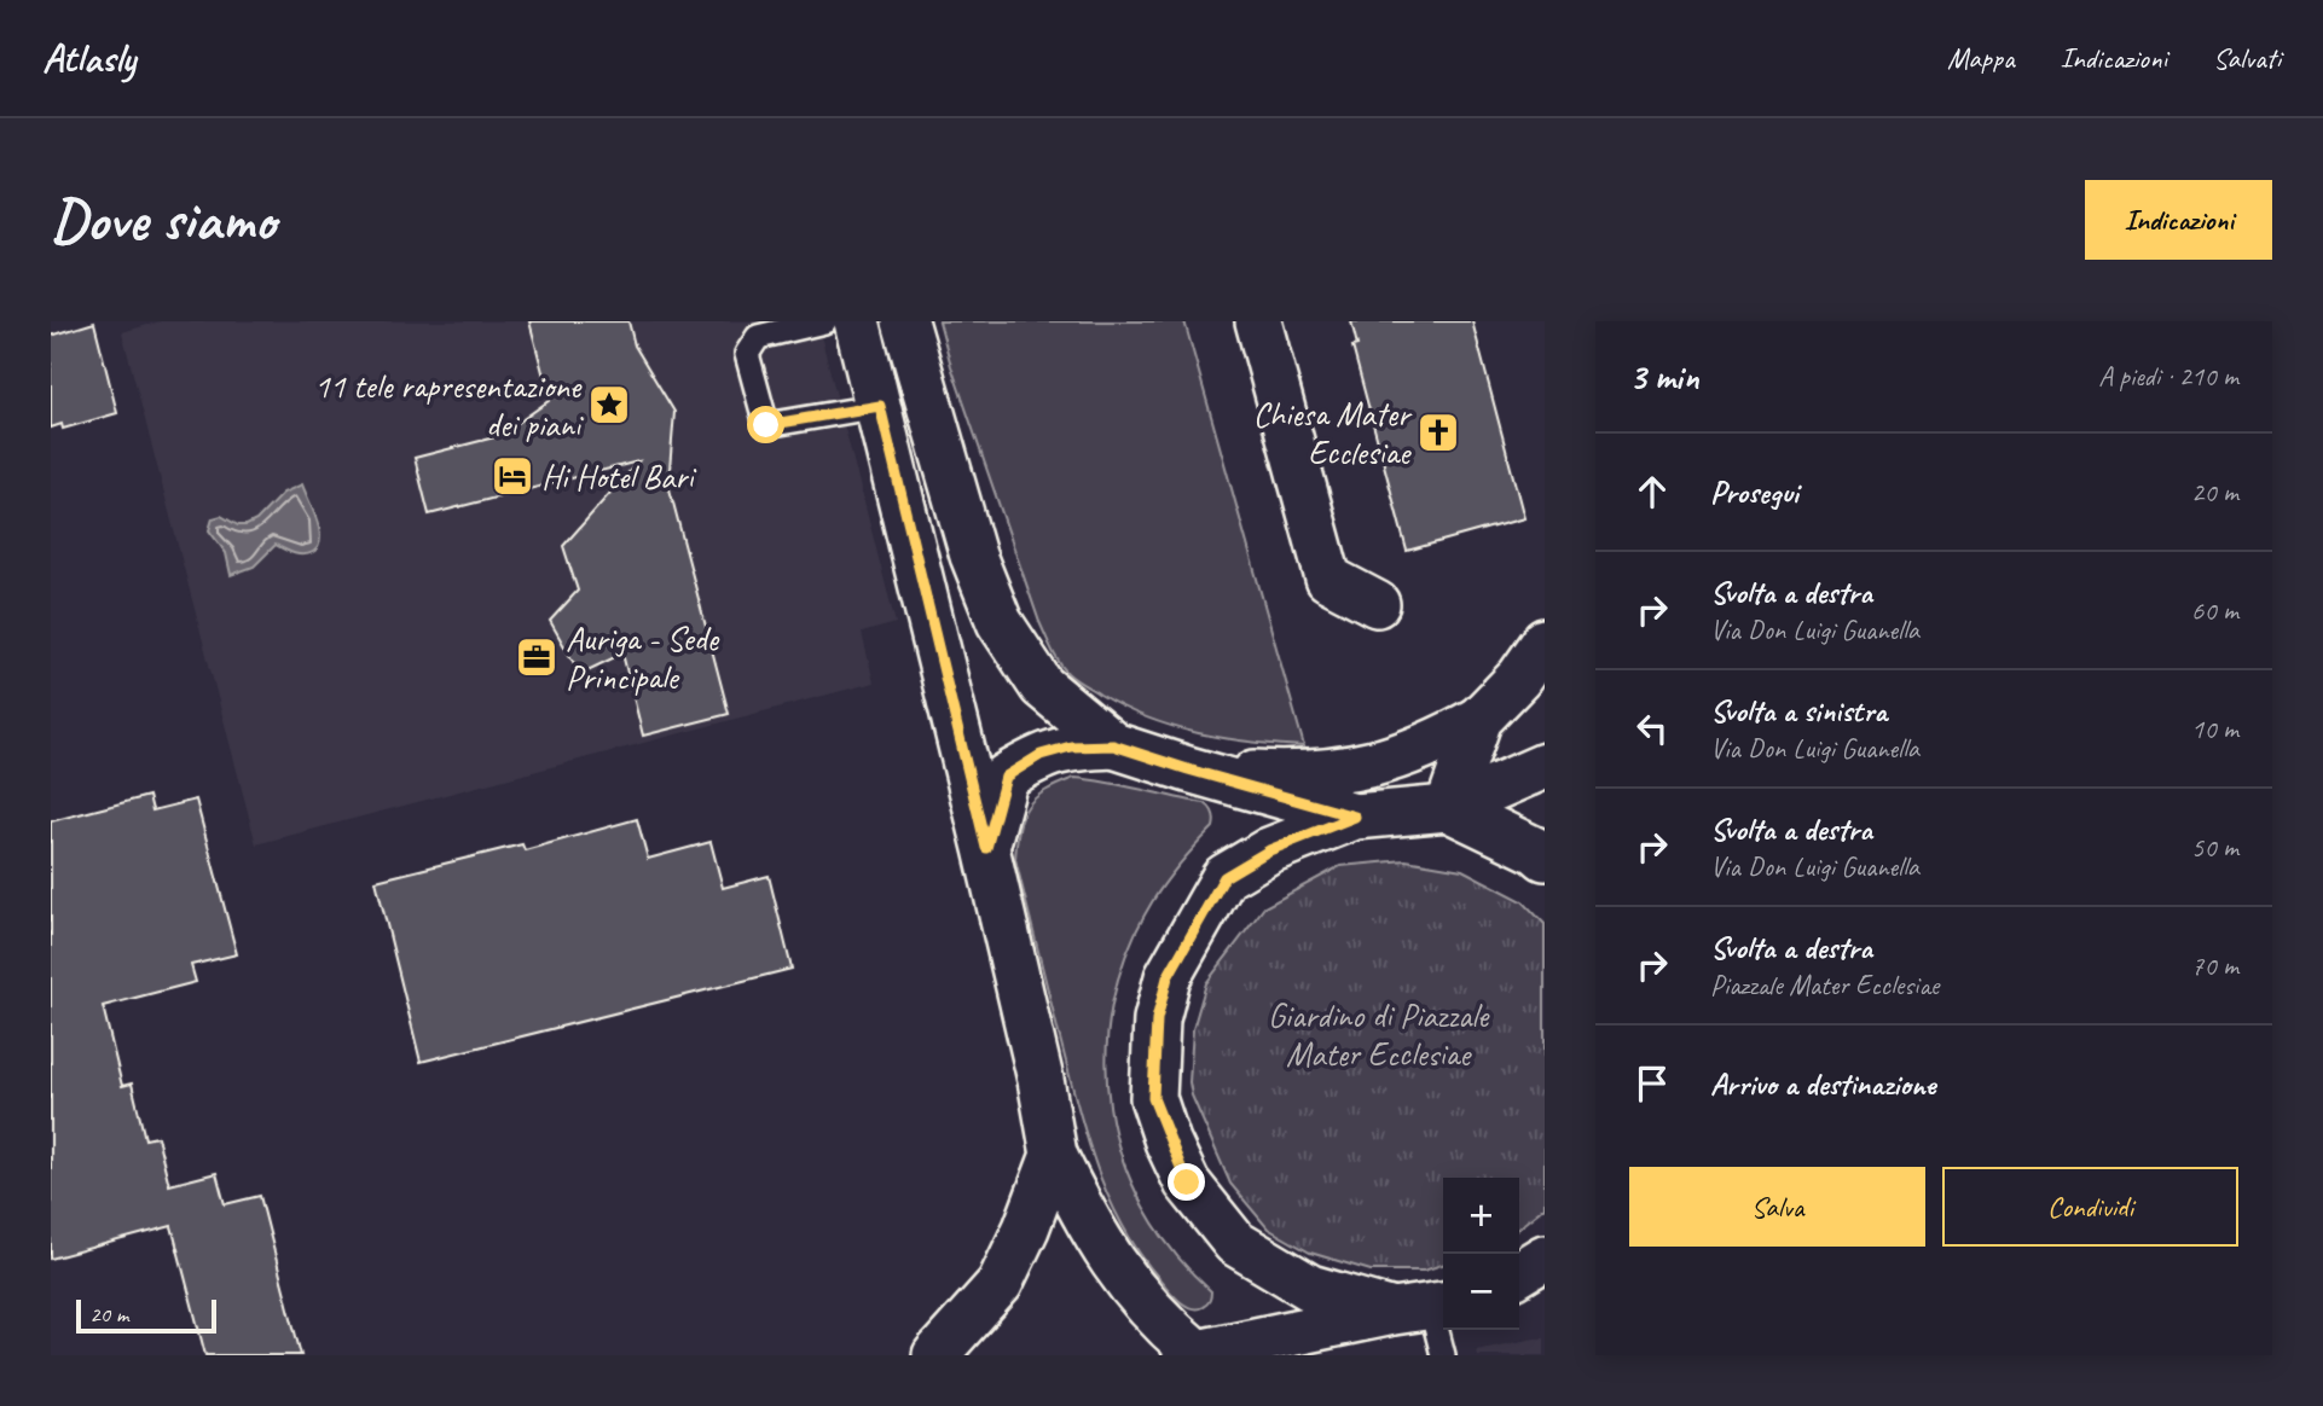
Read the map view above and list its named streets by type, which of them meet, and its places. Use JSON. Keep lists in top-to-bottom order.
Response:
{
  "parks": ["Giardino di Piazzale Mater Ecclesiae"],
  "places": {
    "place": ["11 tele rapresentazione dei piani"],
    "church": ["Chiesa Mater Ecclesiae"],
    "hotel": ["Hi Hotel Bari"],
    "office": ["Auriga - Sede Principale"]
  },
  "scale_bar": "20 m",
  "page": {
    "header": "Atlasly",
    "nav": ["Mappa", "Indicazioni", "Salvati"],
    "buttons": [
      "Indicazioni",
      ["Salva", "Condividi"]
    ],
    "title": "Dove siamo",
    "heading": ["3 min", "A piedi · 210 m"],
    "list": [
      ["Prosegui", "20 m"],
      ["Svolta a destra", "Via Don Luigi Guanella", "60 m"],
      ["Svolta a sinistra", "Via Don Luigi Guanella", "10 m"],
      ["Svolta a destra", "Via Don Luigi Guanella", "50 m"],
      ["Svolta a destra", "Piazzale Mater Ecclesiae", "70 m"],
      "Arrivo a destinazione"
    ],
    "map_buttons": ["+", "−"],
    "scale": "20 m"
  }
}
